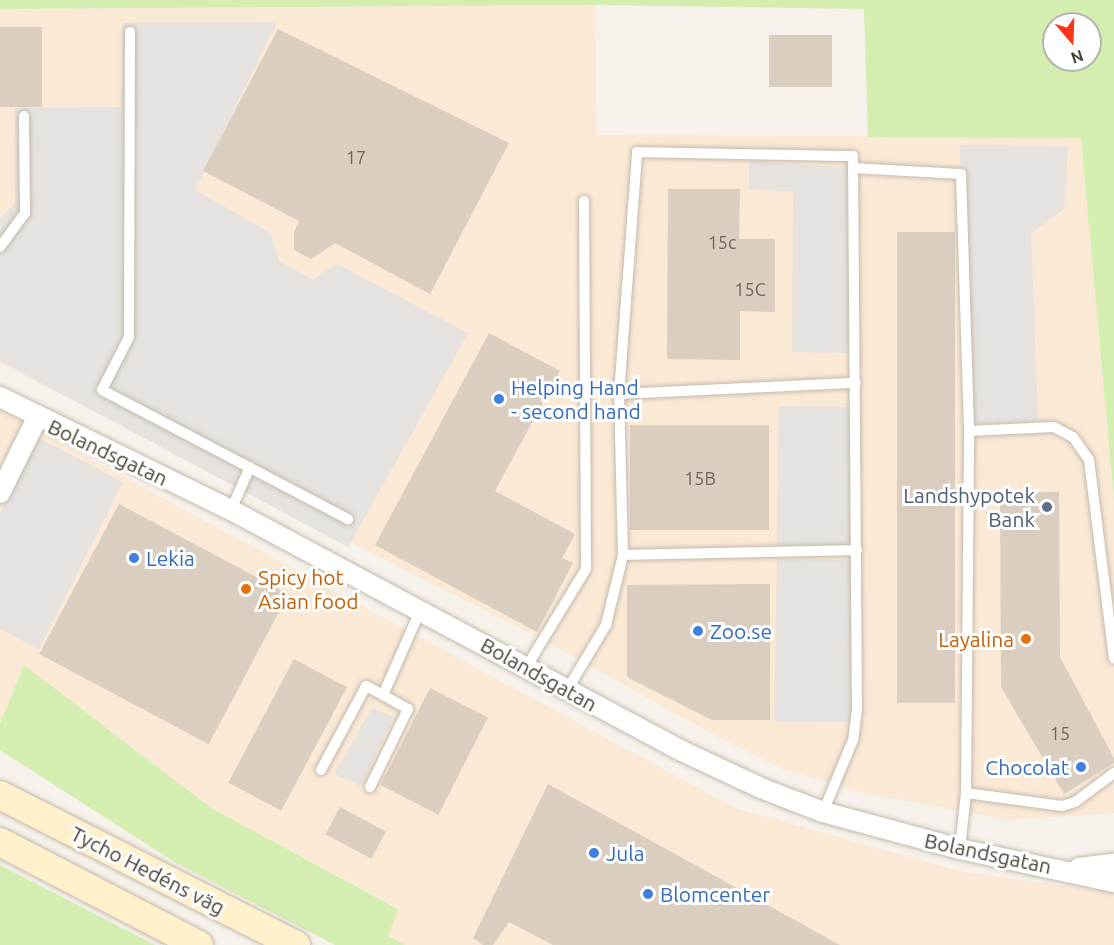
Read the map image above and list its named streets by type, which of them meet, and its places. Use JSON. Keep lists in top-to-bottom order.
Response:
{
  "streets": {
    "main road": ["Tycho Hedéns väg"],
    "street": ["Bolandsgatan"]
  },
  "places": [
    "Helping Hand - second hand",
    "Landshypotek Bank",
    "Lekia",
    "Spicy hot Asian food",
    "Zoo.se",
    "Layalina",
    "Chocolat",
    "Jula",
    "Blomcenter"
  ],
  "house_numbers": [
    "17",
    "15c",
    "15C",
    "15B",
    "15"
  ],
  "north": "bottom"
}
